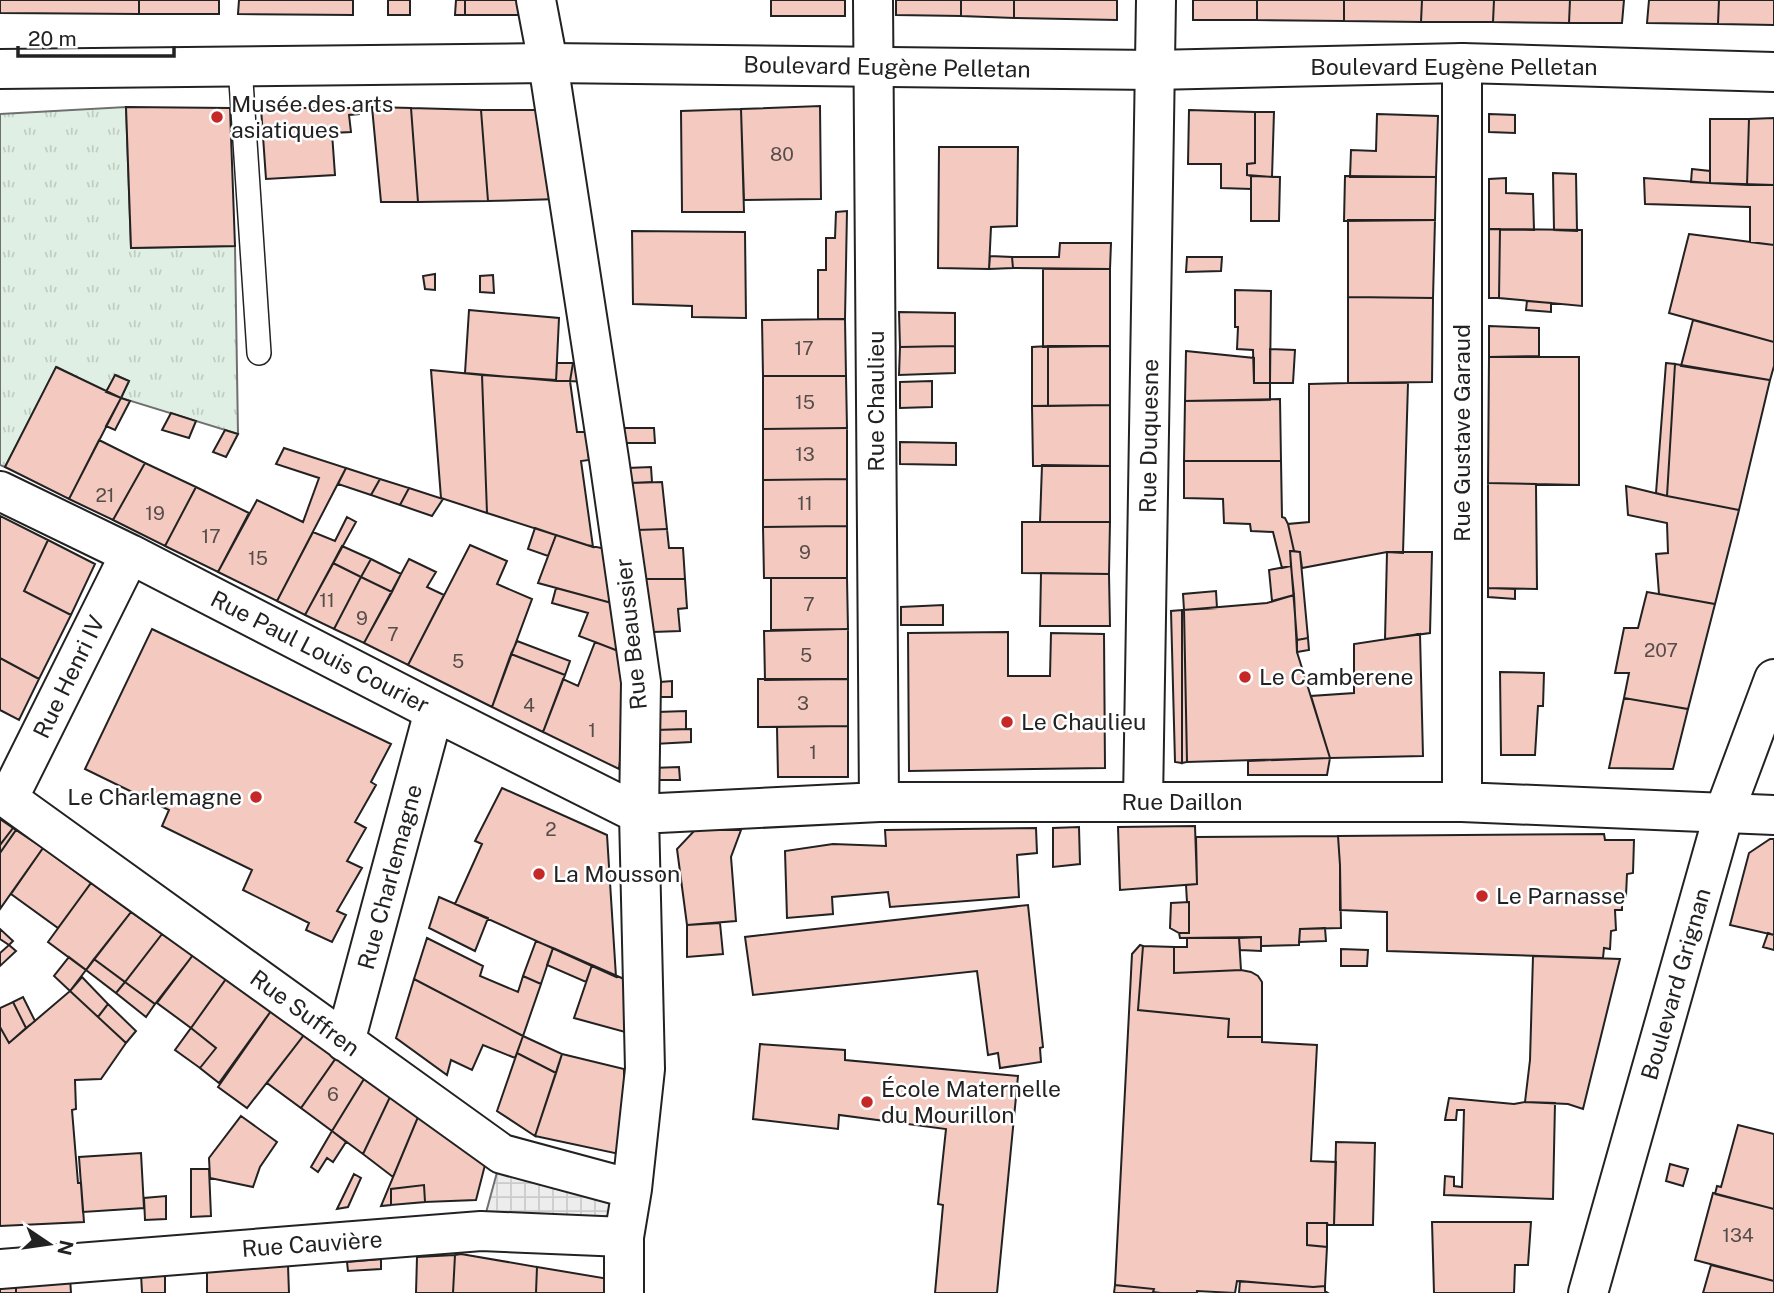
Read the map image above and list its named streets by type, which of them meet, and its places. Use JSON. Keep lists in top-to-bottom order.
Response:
{
  "streets": {
    "street": [
      "Boulevard Eugène Pelletan",
      "Rue Chaulieu",
      "Rue Gustave Garaud",
      "Rue Duquesne",
      "Rue Beaussier",
      "Rue Paul Louis Courier",
      "Rue Henri IV",
      "Rue Daillon",
      "Rue Charlemagne",
      "Boulevard Grignan",
      "Rue Suffren",
      "Rue Cauvière"
    ]
  },
  "crossings": [
    ["Boulevard Eugène Pelletan", "Rue Chaulieu"],
    ["Boulevard Eugène Pelletan", "Rue Gustave Garaud"],
    ["Boulevard Eugène Pelletan", "Rue Duquesne"],
    ["Boulevard Eugène Pelletan", "Rue Beaussier"],
    ["Rue Chaulieu", "Rue Daillon"],
    ["Rue Gustave Garaud", "Rue Daillon"],
    ["Rue Duquesne", "Rue Daillon"],
    ["Rue Beaussier", "Rue Paul Louis Courier"],
    ["Rue Beaussier", "Rue Daillon"],
    ["Rue Beaussier", "Rue Suffren"],
    ["Rue Beaussier", "Rue Cauvière"],
    ["Rue Paul Louis Courier", "Rue Henri IV"],
    ["Rue Paul Louis Courier", "Rue Daillon"],
    ["Rue Paul Louis Courier", "Rue Charlemagne"],
    ["Rue Henri IV", "Rue Suffren"],
    ["Rue Daillon", "Boulevard Grignan"],
    ["Rue Charlemagne", "Rue Suffren"]
  ],
  "places": [
    "Musée des arts asiatiques",
    "Le Camberene",
    "Le Chaulieu",
    "Le Charlemagne",
    "La Mousson",
    "Le Parnasse",
    "École Maternelle du Mourillon"
  ],
  "house_numbers": [
    "80",
    "17",
    "15",
    "13",
    "21",
    "11",
    "19",
    "17",
    "9",
    "15",
    "11",
    "7",
    "9",
    "7",
    "207",
    "5",
    "5",
    "3",
    "4",
    "1",
    "1",
    "2",
    "6",
    "134"
  ],
  "scale_bar": "20 m",
  "north": "right"
}
